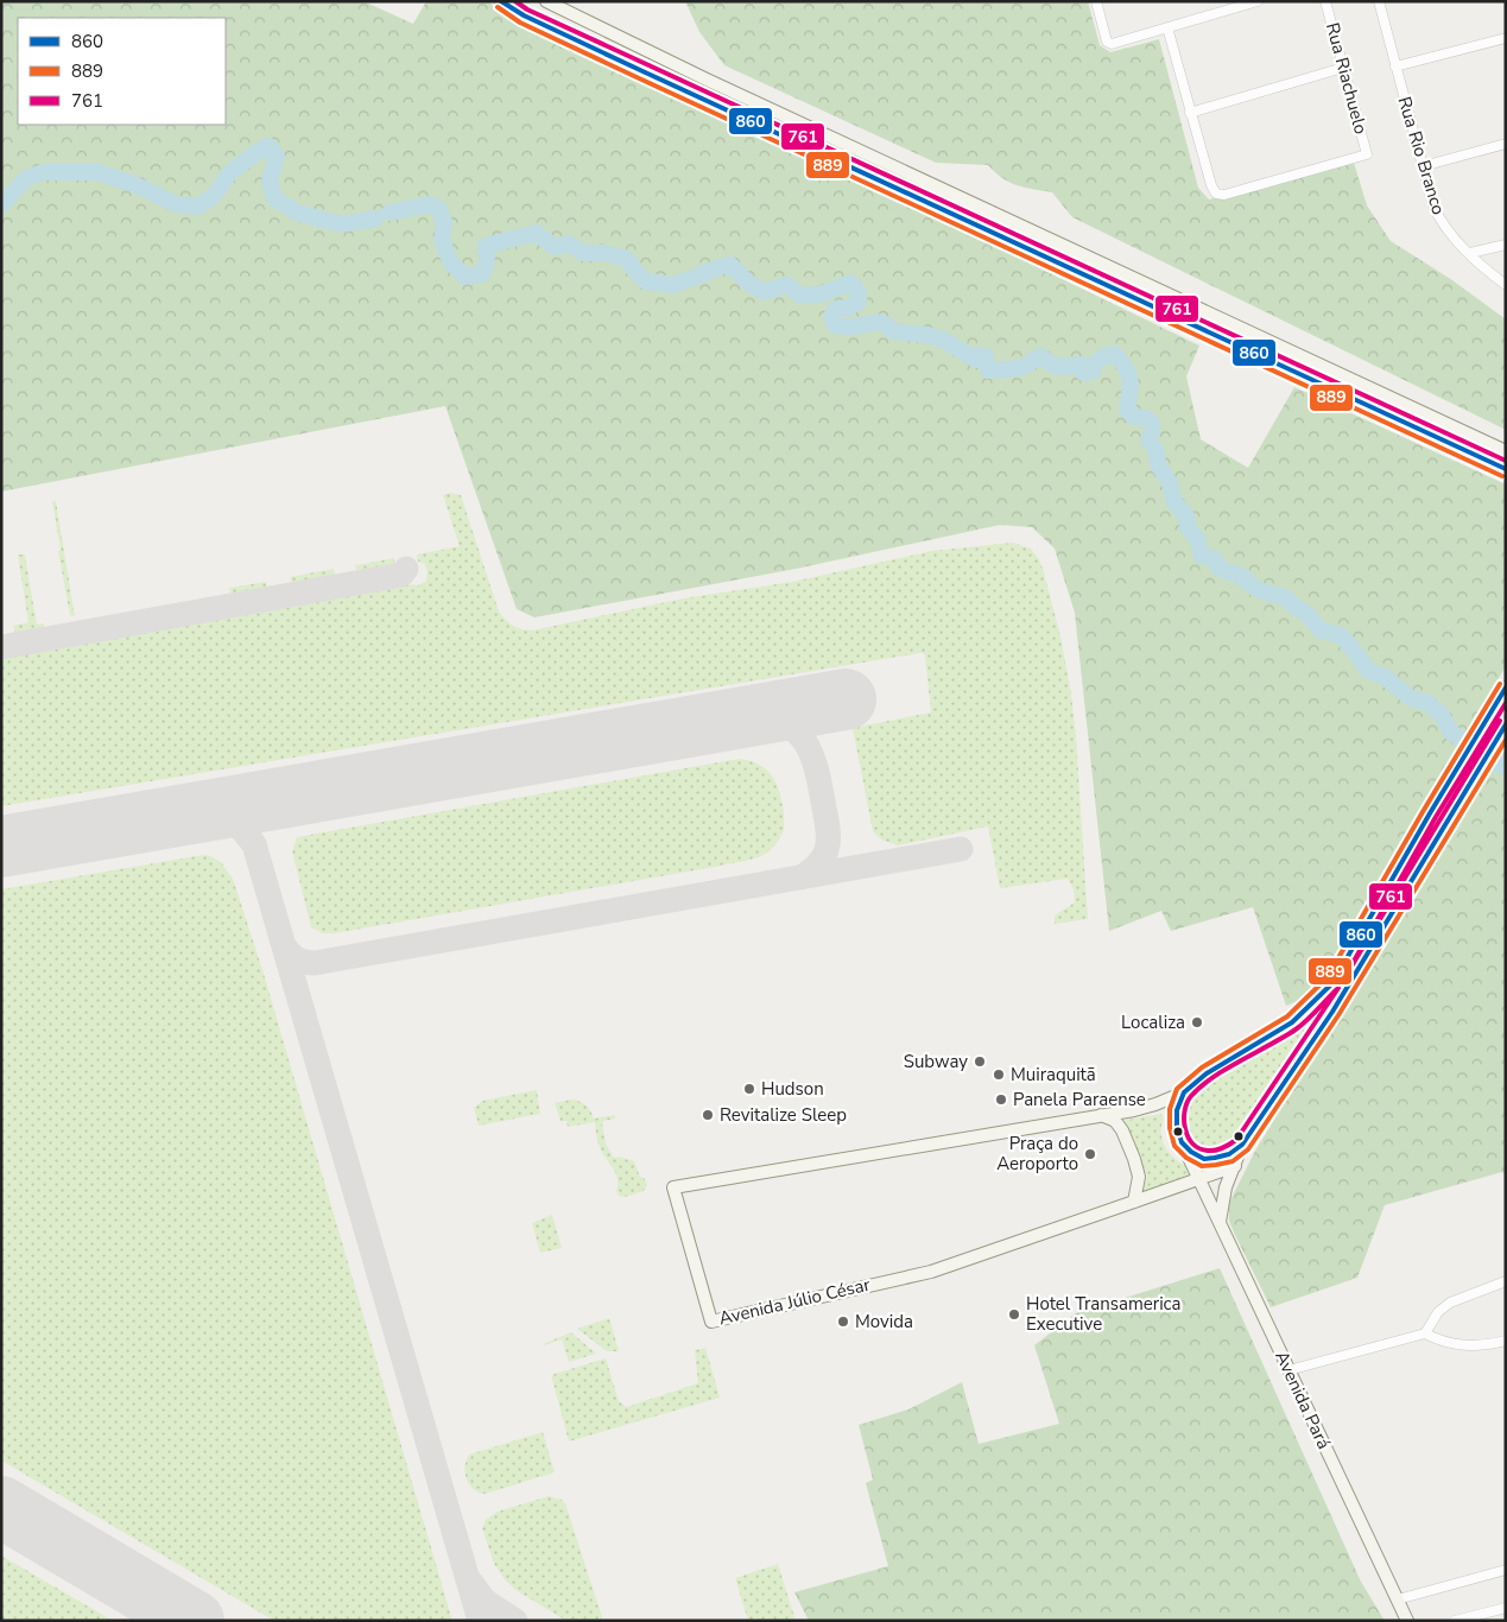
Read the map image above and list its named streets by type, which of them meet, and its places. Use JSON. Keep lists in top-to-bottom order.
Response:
{
  "streets": {
    "street": [
      "Rua Riachuelo",
      "Rua Rio Branco",
      "Avenida Júlio César",
      "Avenida Pará"
    ]
  },
  "crossings": [
    ["Avenida Júlio César", "Avenida Pará"]
  ],
  "places": [
    "Localiza",
    "Subway",
    "Muiraquitã",
    "Hudson",
    "Panela Paraense",
    "Revitalize Sleep",
    "Praça do Aeroporto",
    "Hotel Transamerica Executive",
    "Movida"
  ],
  "lines": ["transit line 860", "transit line 761", "transit line 889"],
  "legend": ["860", "889", "761"]
}
